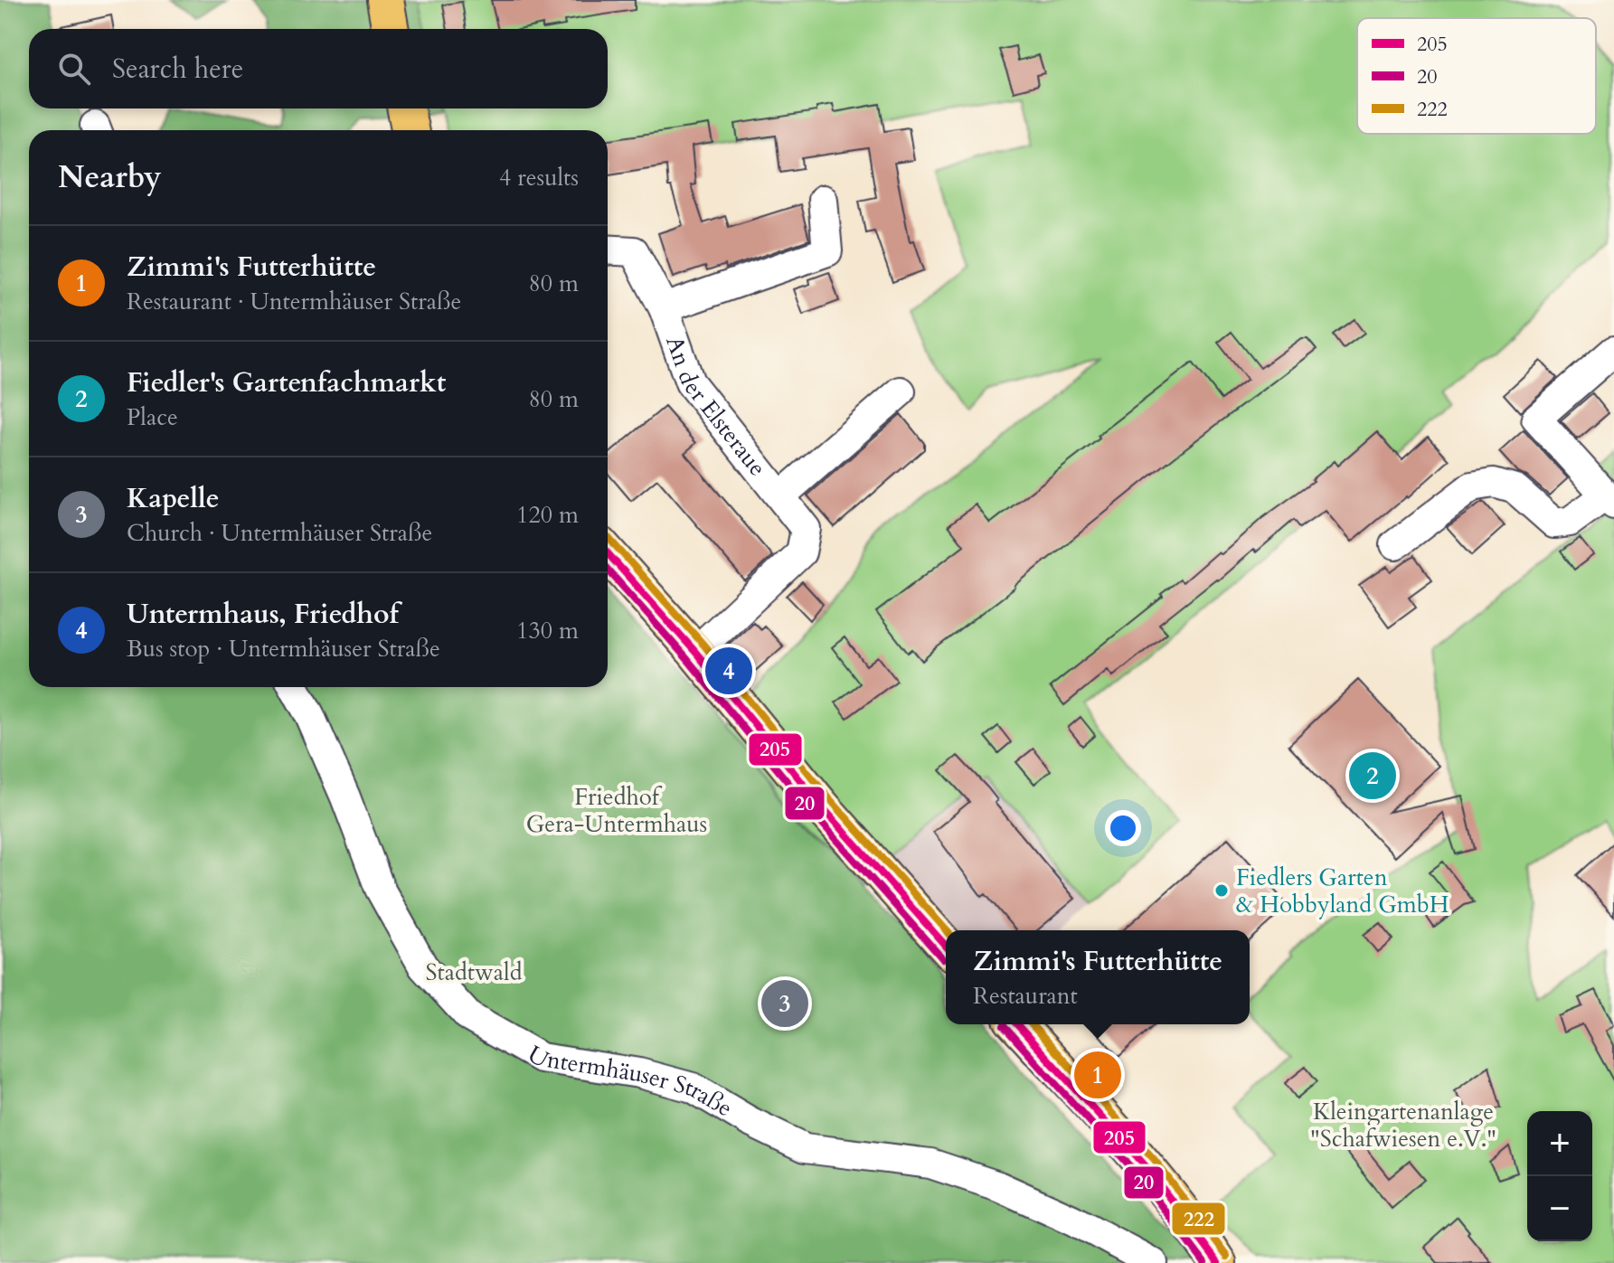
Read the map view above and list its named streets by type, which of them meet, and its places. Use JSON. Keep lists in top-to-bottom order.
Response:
{
  "streets": {
    "street": ["An der Elsteraue", "Untermhäuser Straße"]
  },
  "parks": ["Friedhof Gera-Untermhaus", "Stadtwald", "Kleingartenanlage \"Schafwiesen e.V.\""],
  "places": ["Fiedlers Garten & Hobbyland GmbH"],
  "lines": ["transit line 222", "transit line 205", "transit line 20"],
  "legend": ["205", "20", "222"],
  "page": {
    "search": "Search here",
    "heading": ["Nearby", "4 results"],
    "list": [
      {
        "mark": "1",
        "name": "Zimmi's Futterhütte",
        "note": "Restaurant · Untermhäuser Straße",
        "value": "80 m"
      },
      {
        "mark": "2",
        "name": "Fiedler's Gartenfachmarkt",
        "note": "Place",
        "value": "80 m"
      },
      {
        "mark": "3",
        "name": "Kapelle",
        "note": "Church · Untermhäuser Straße",
        "value": "120 m"
      },
      {
        "mark": "4",
        "name": "Untermhaus, Friedhof",
        "note": "Bus stop · Untermhäuser Straße",
        "value": "130 m"
      }
    ],
    "pins": [
      "4",
      "2",
      "3",
      "1"
    ],
    "popup": ["Zimmi's Futterhütte", "Restaurant"],
    "map_buttons": ["+", "−"]
  }
}
